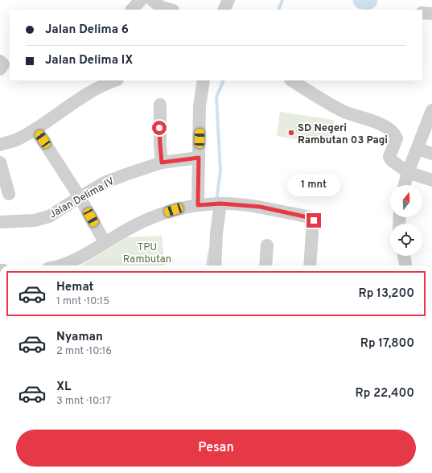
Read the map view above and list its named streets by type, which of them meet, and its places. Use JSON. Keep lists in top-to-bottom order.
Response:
{
  "streets": {
    "street": ["Jalan Delima IV"]
  },
  "parks": ["TPU Rambutan"],
  "places": ["SD Negeri Rambutan 03 Pagi"],
  "north": "top",
  "page": {
    "banner": ["Jalan Delima 6", "Jalan Delima IX"],
    "bubble": "1 mnt",
    "list": [
      {
        "name": "Hemat",
        "note": "1 mnt · 10:15",
        "value": "Rp 13,200"
      },
      {
        "name": "Nyaman",
        "note": "2 mnt · 10:16",
        "value": "Rp 17,800"
      },
      {
        "name": "XL",
        "note": "3 mnt · 10:17",
        "value": "Rp 22,400"
      }
    ],
    "buttons": "Pesan"
  }
}
